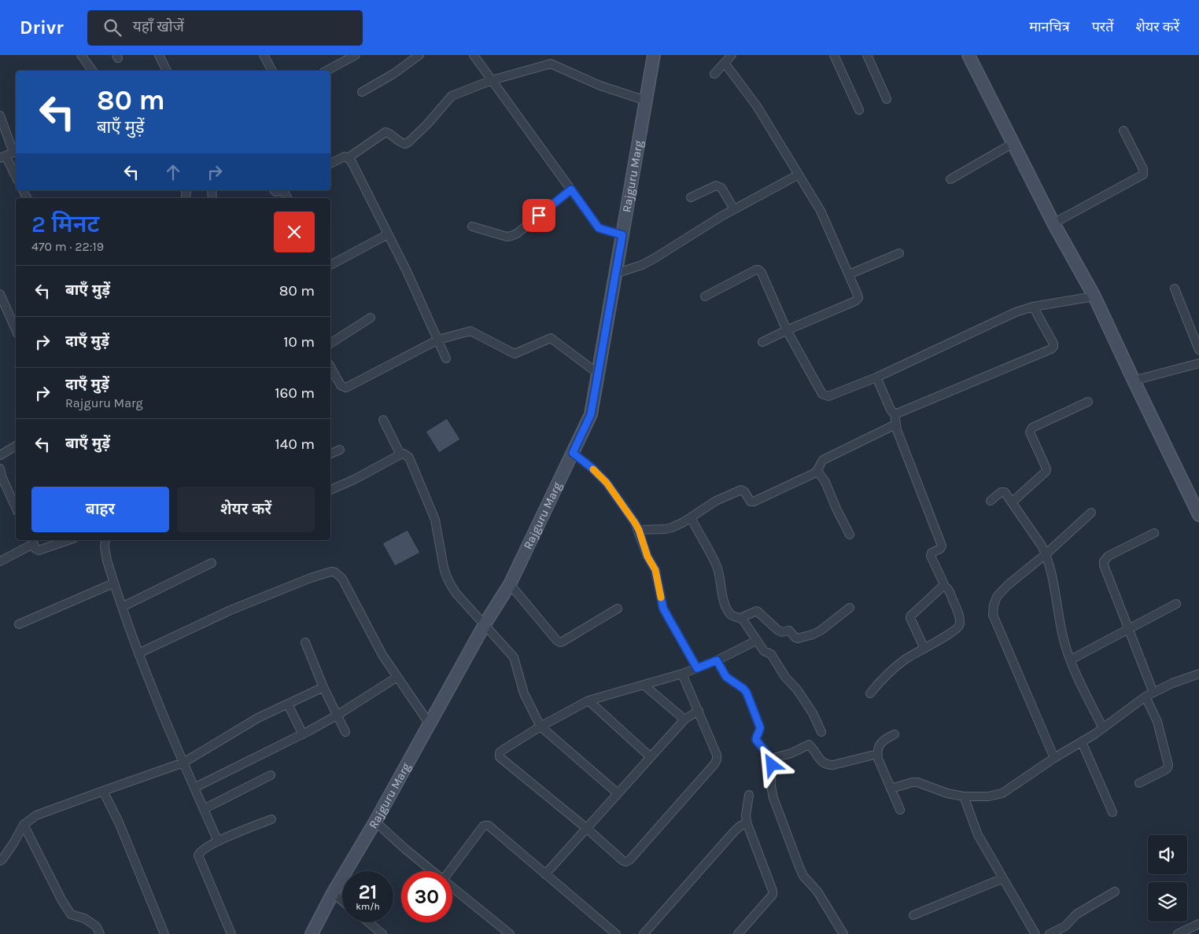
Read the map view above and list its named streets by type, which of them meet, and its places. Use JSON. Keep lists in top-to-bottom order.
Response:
{
  "streets": {
    "street": ["Rajguru Marg"]
  },
  "page": {
    "header": "Drivr",
    "search": "यहाँ खोजें",
    "nav": ["मानचित्र", "परतें", "शेयर करें"],
    "turn": ["80 m", "बाएँ मुड़ें"],
    "heading": ["2 मिनट", "470 m · 22:19"],
    "list": [
      {
        "name": "बाएँ मुड़ें",
        "value": "80 m"
      },
      {
        "name": "दाएँ मुड़ें",
        "value": "10 m"
      },
      {
        "name": "दाएँ मुड़ें",
        "note": "Rajguru Marg",
        "value": "160 m"
      },
      {
        "name": "बाएँ मुड़ें",
        "value": "140 m"
      }
    ],
    "buttons": ["बाहर", "शेयर करें"],
    "speed": "21 km/h",
    "limit": "30"
  }
}
